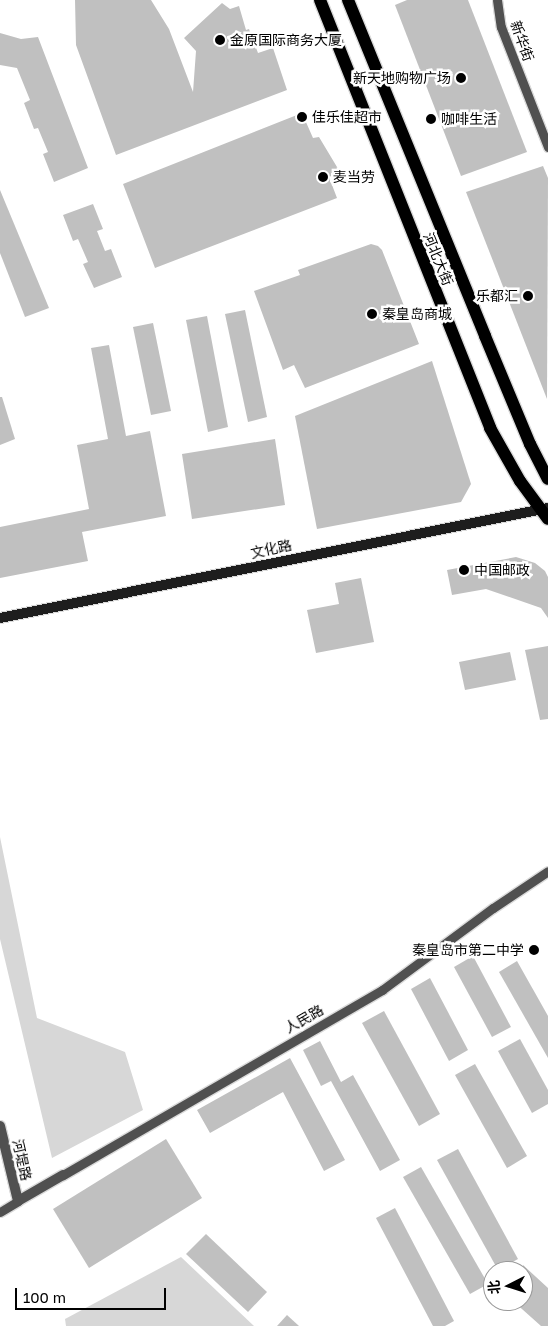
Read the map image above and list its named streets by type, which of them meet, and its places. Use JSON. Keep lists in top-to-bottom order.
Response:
{
  "streets": {
    "main road": ["河北大街", "文化路"],
    "street": ["新华街", "人民路", "河堤路"]
  },
  "crossings": [
    ["河北大街", "文化路"]
  ],
  "places": [
    "金原国际商务大厦",
    "新天地购物广场",
    "佳乐佳超市",
    "咖啡生活",
    "麦当劳",
    "乐都汇",
    "秦皇岛商城",
    "中国邮政",
    "秦皇岛市第二中学"
  ],
  "scale_bar": "100 m",
  "north": "left"
}
